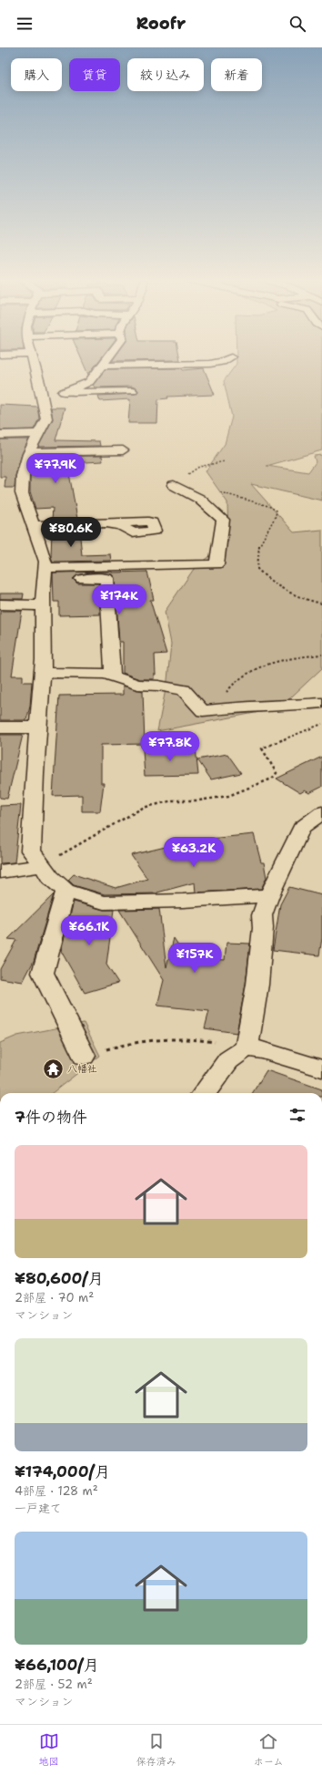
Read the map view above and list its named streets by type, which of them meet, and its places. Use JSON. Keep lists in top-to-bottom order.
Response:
{
  "places": {
    "temple": ["八幡社"]
  },
  "page": {
    "header": "Roofr",
    "chip": [
      "購入",
      "賃貸",
      "絞り込み",
      "新着"
    ],
    "price": [
      "¥77.9K",
      "¥80.6K",
      "¥174K",
      "¥77.8K",
      "¥63.2K",
      "¥66.1K",
      "¥157K"
    ],
    "heading": "7件の物件",
    "list": [
      {
        "name": "¥80,600/月",
        "note": "2部屋 · 70 m² · マンション"
      },
      {
        "name": "¥174,000/月",
        "note": "4部屋 · 128 m² · 一戸建て"
      },
      {
        "name": "¥66,100/月",
        "note": "2部屋 · 52 m² · マンション"
      }
    ],
    "tabs": ["地図", "保存済み", "ホーム"]
  }
}
